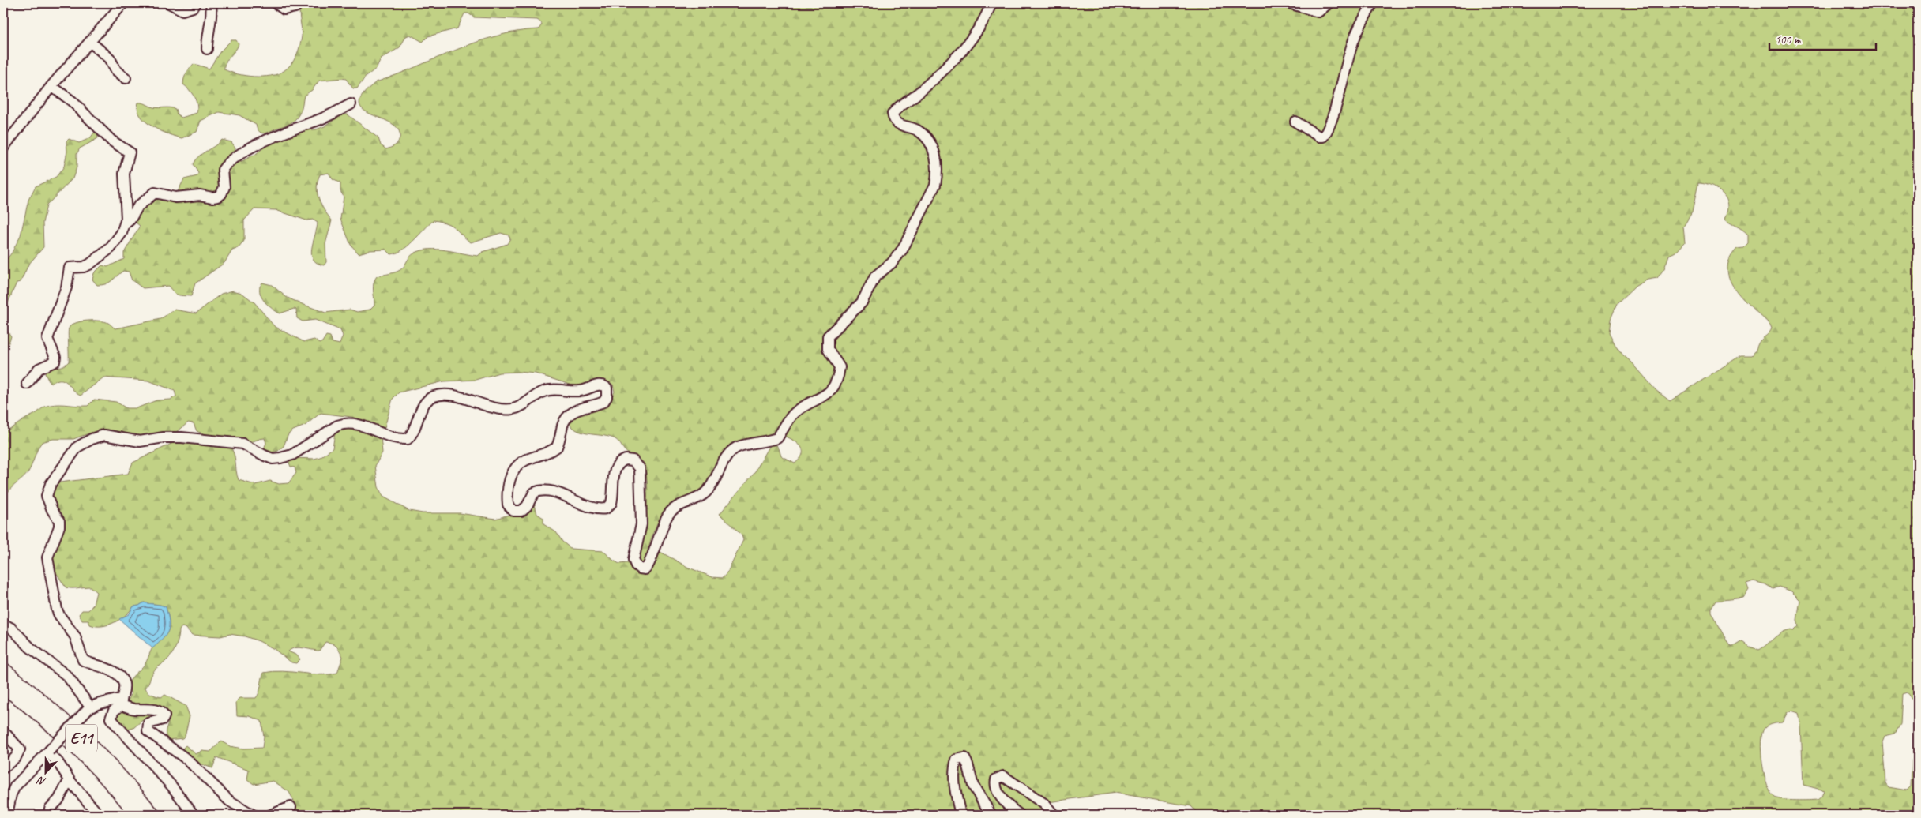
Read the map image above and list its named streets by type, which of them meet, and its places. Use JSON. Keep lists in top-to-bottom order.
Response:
{
  "streets": {
    "highway": ["E11"]
  },
  "scale_bar": "100 m",
  "north": "bottom"
}
